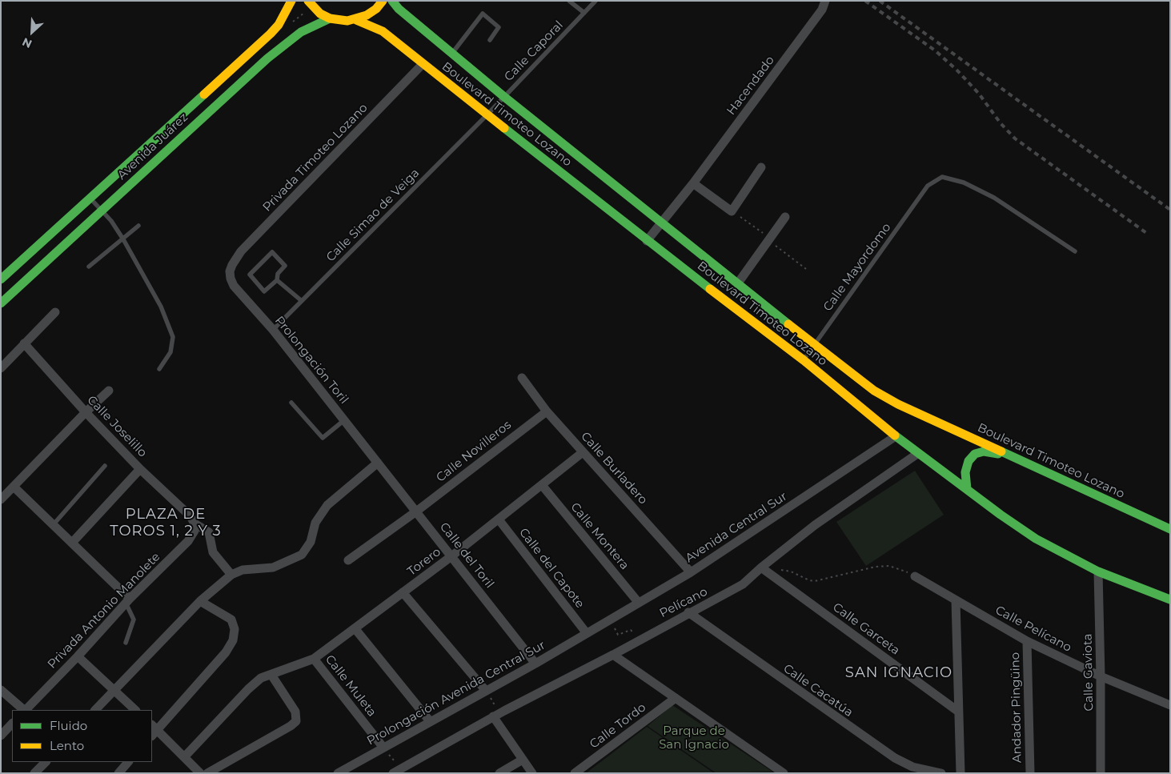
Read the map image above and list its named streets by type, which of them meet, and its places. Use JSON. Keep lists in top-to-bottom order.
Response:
{
  "streets": {
    "main road": ["Boulevard Timoteo Lozano", "Avenida Juárez"],
    "street": [
      "Hacendado",
      "Privada Timoteo Lozano",
      "Prolongación Toril",
      "Calle Joselillo",
      "Calle Novilleros",
      "Calle Burladero",
      "Avenida Central Sur",
      "Calle Montera",
      "Calle del Toril",
      "Torero",
      "Calle del Capote",
      "Pelícano",
      "Privada Antonio Manolete",
      "Calle Garceta",
      "Calle Pelícano",
      "Calle Gaviota",
      "Calle Muleta",
      "Calle Cacatúa",
      "Prolongación Avenida Central Sur",
      "Andador Pingüino",
      "Calle Tordo"
    ],
    "lane": ["Calle Caporal", "Calle Simao de Veiga", "Calle Mayordomo"]
  },
  "crossings": [
    ["Calle Caporal", "Boulevard Timoteo Lozano"],
    ["Calle Caporal", "Calle Simao de Veiga"],
    ["Hacendado", "Boulevard Timoteo Lozano"],
    ["Boulevard Timoteo Lozano", "Privada Timoteo Lozano"],
    ["Boulevard Timoteo Lozano", "Calle Simao de Veiga"],
    ["Boulevard Timoteo Lozano", "Calle Mayordomo"],
    ["Boulevard Timoteo Lozano", "Avenida Central Sur"],
    ["Boulevard Timoteo Lozano", "Pelícano"],
    ["Boulevard Timoteo Lozano", "Calle Gaviota"],
    ["Privada Timoteo Lozano", "Prolongación Toril"],
    ["Calle Simao de Veiga", "Prolongación Toril"],
    ["Prolongación Toril", "Calle del Toril"],
    ["Calle Joselillo", "Privada Antonio Manolete"],
    ["Calle Novilleros", "Calle Burladero"],
    ["Calle Novilleros", "Calle del Toril"],
    ["Calle Burladero", "Avenida Central Sur"],
    ["Calle Burladero", "Torero"],
    ["Avenida Central Sur", "Calle Montera"],
    ["Avenida Central Sur", "Calle del Capote"],
    ["Avenida Central Sur", "Prolongación Avenida Central Sur"],
    ["Calle Montera", "Torero"],
    ["Calle del Toril", "Torero"],
    ["Calle del Toril", "Prolongación Avenida Central Sur"],
    ["Torero", "Calle del Capote"],
    ["Torero", "Calle Muleta"],
    ["Calle del Capote", "Prolongación Avenida Central Sur"],
    ["Pelícano", "Calle Garceta"],
    ["Pelícano", "Calle Cacatúa"],
    ["Calle Pelícano", "Calle Gaviota"],
    ["Calle Pelícano", "Andador Pingüino"],
    ["Calle Muleta", "Prolongación Avenida Central Sur"]
  ],
  "districts": ["PLAZA DE TOROS 1, 2 Y 3", "SAN IGNACIO"],
  "parks": ["Parque de San Ignacio"],
  "legend": ["Fluido", "Lento"],
  "north": "bottom left"
}
